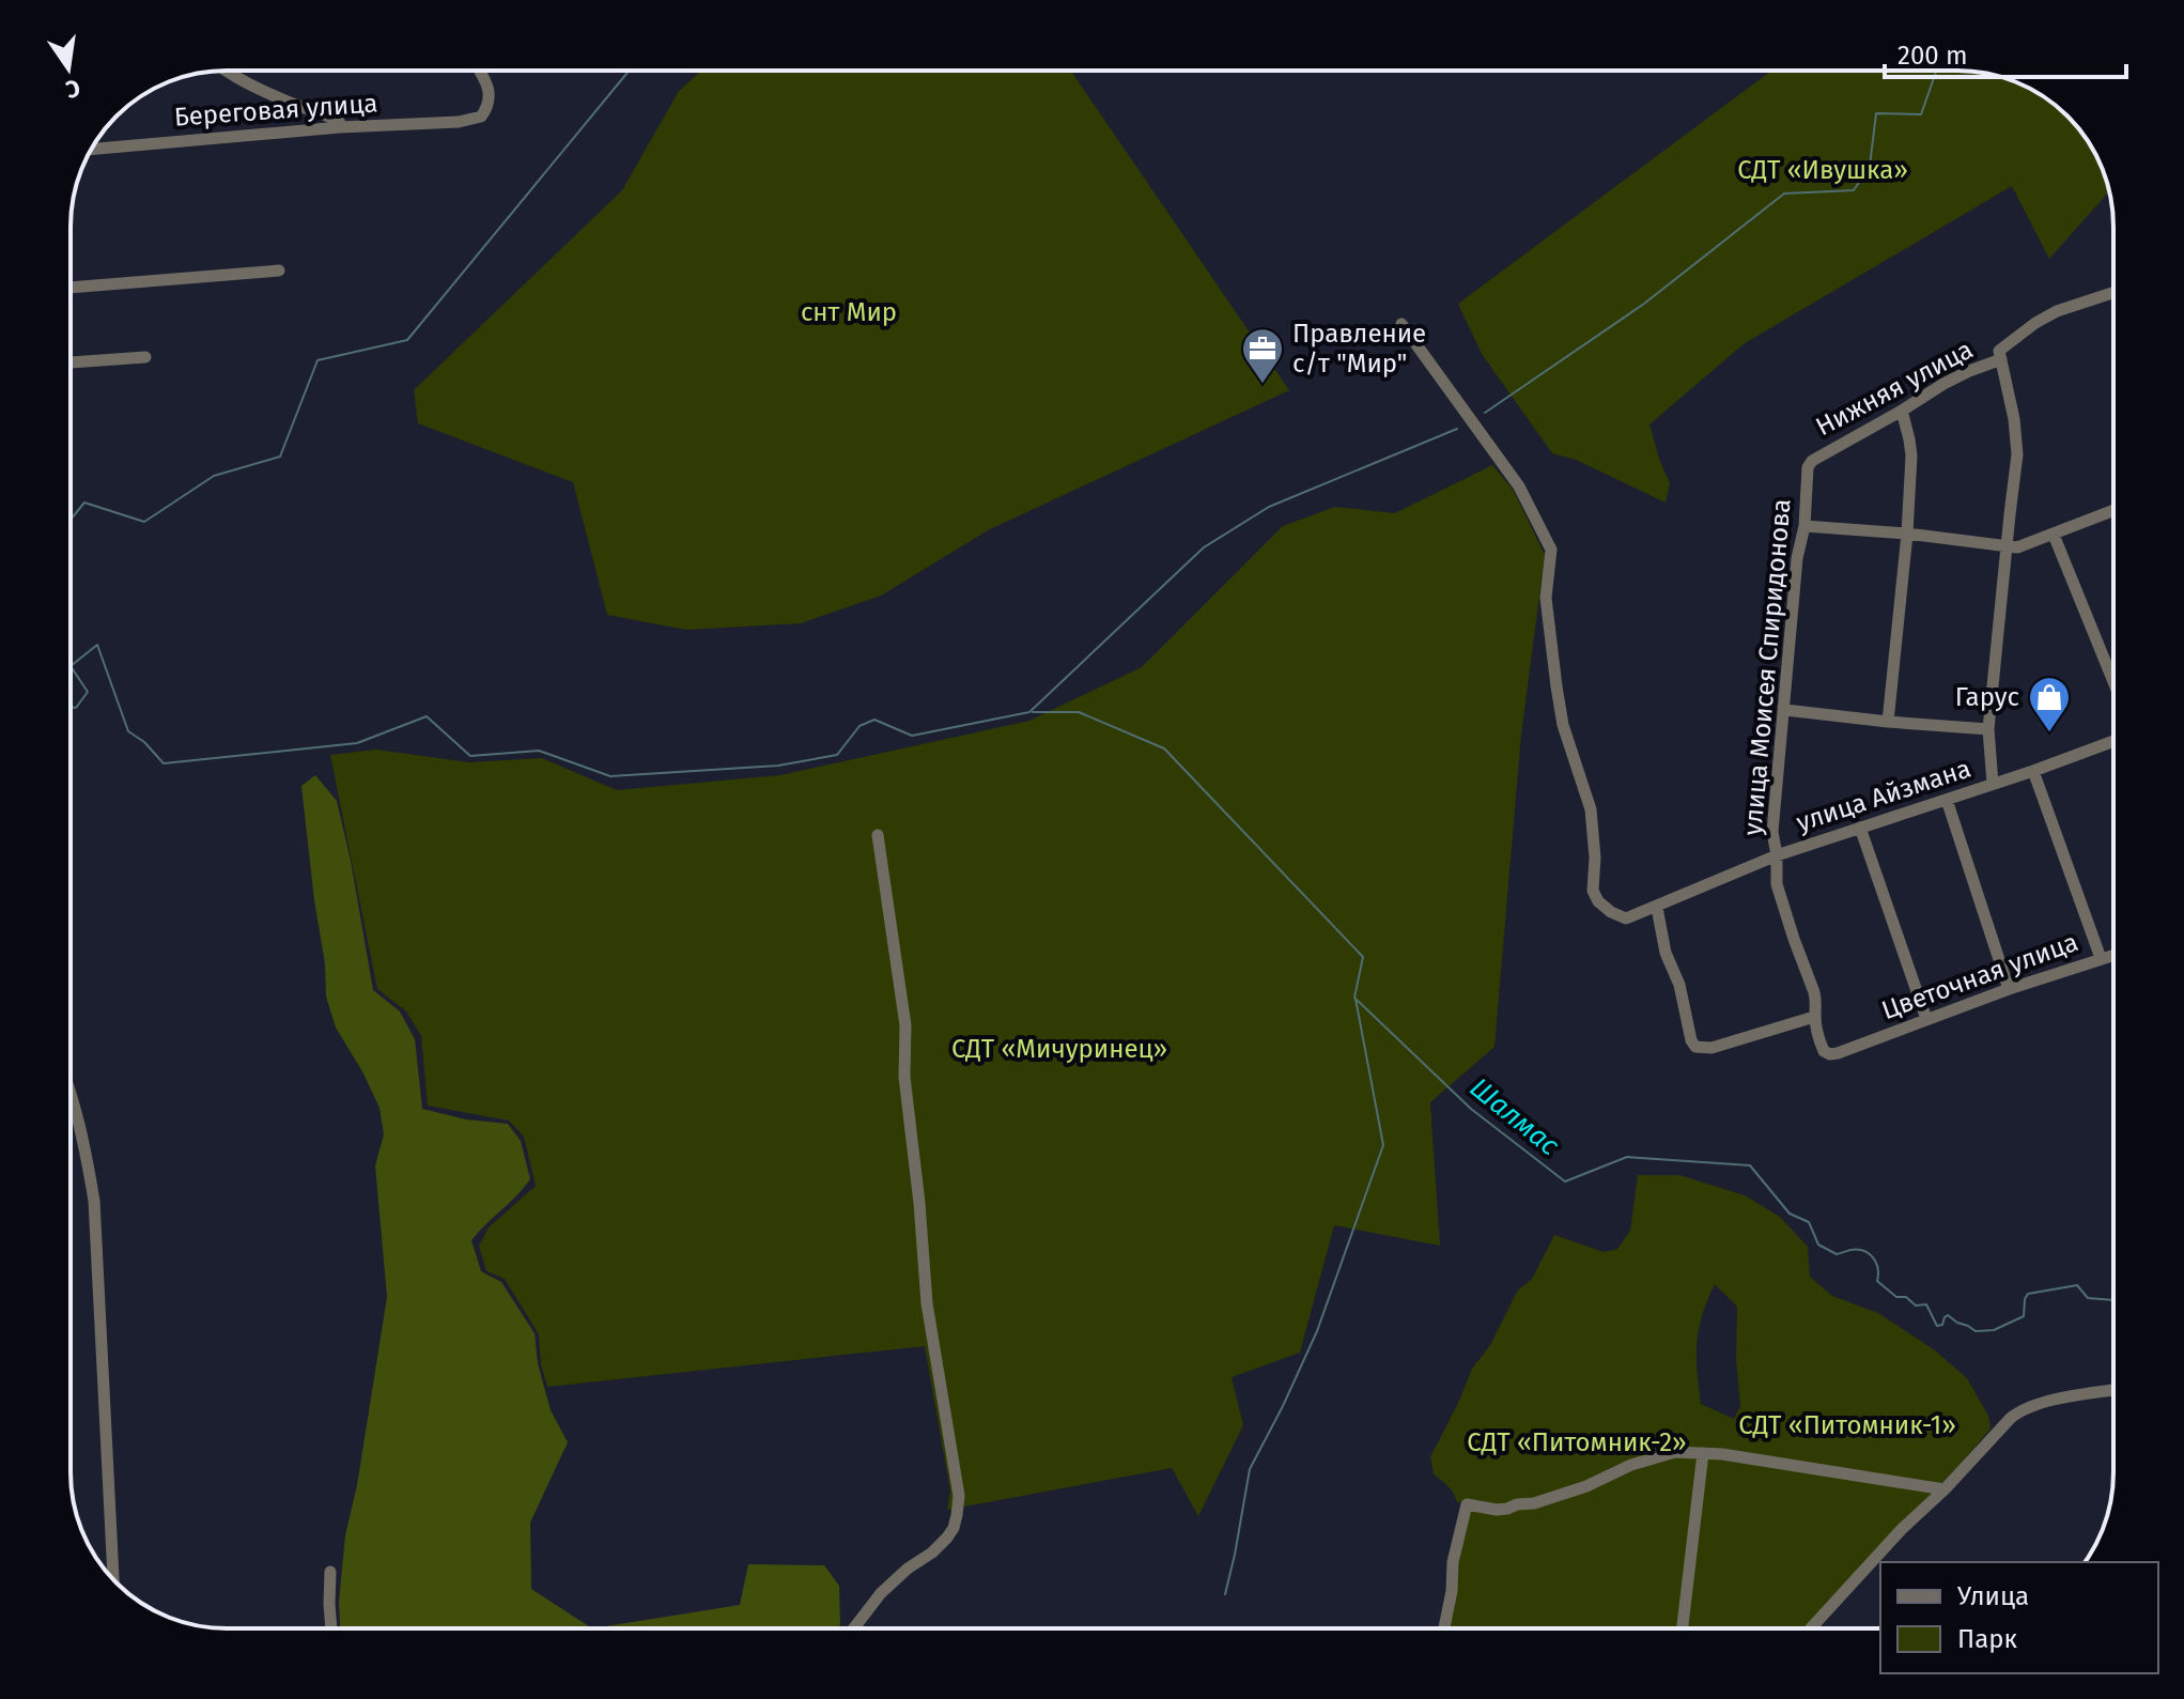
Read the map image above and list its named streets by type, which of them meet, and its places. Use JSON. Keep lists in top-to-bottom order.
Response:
{
  "streets": {
    "street": [
      "Береговая улица",
      "Нижняя улица",
      "улица Моисея Спиридонова",
      "улица Айзмана",
      "Цветочная улица"
    ]
  },
  "crossings": [
    ["Нижняя улица", "улица Моисея Спиридонова"],
    ["улица Моисея Спиридонова", "улица Айзмана"],
    ["улица Моисея Спиридонова", "Цветочная улица"]
  ],
  "water": ["Шалмас"],
  "parks": [
    "СДТ «Ивушка»",
    "снт Мир",
    "СДТ «Мичуринец»",
    "СДТ «Питомник-1»",
    "СДТ «Питомник-2»"
  ],
  "places": {
    "office": ["Правление с/т \"Мир\""],
    "shop": ["Гарус"]
  },
  "legend": ["Улица", "Парк"],
  "scale_bar": "200 m",
  "north": "bottom"
}
